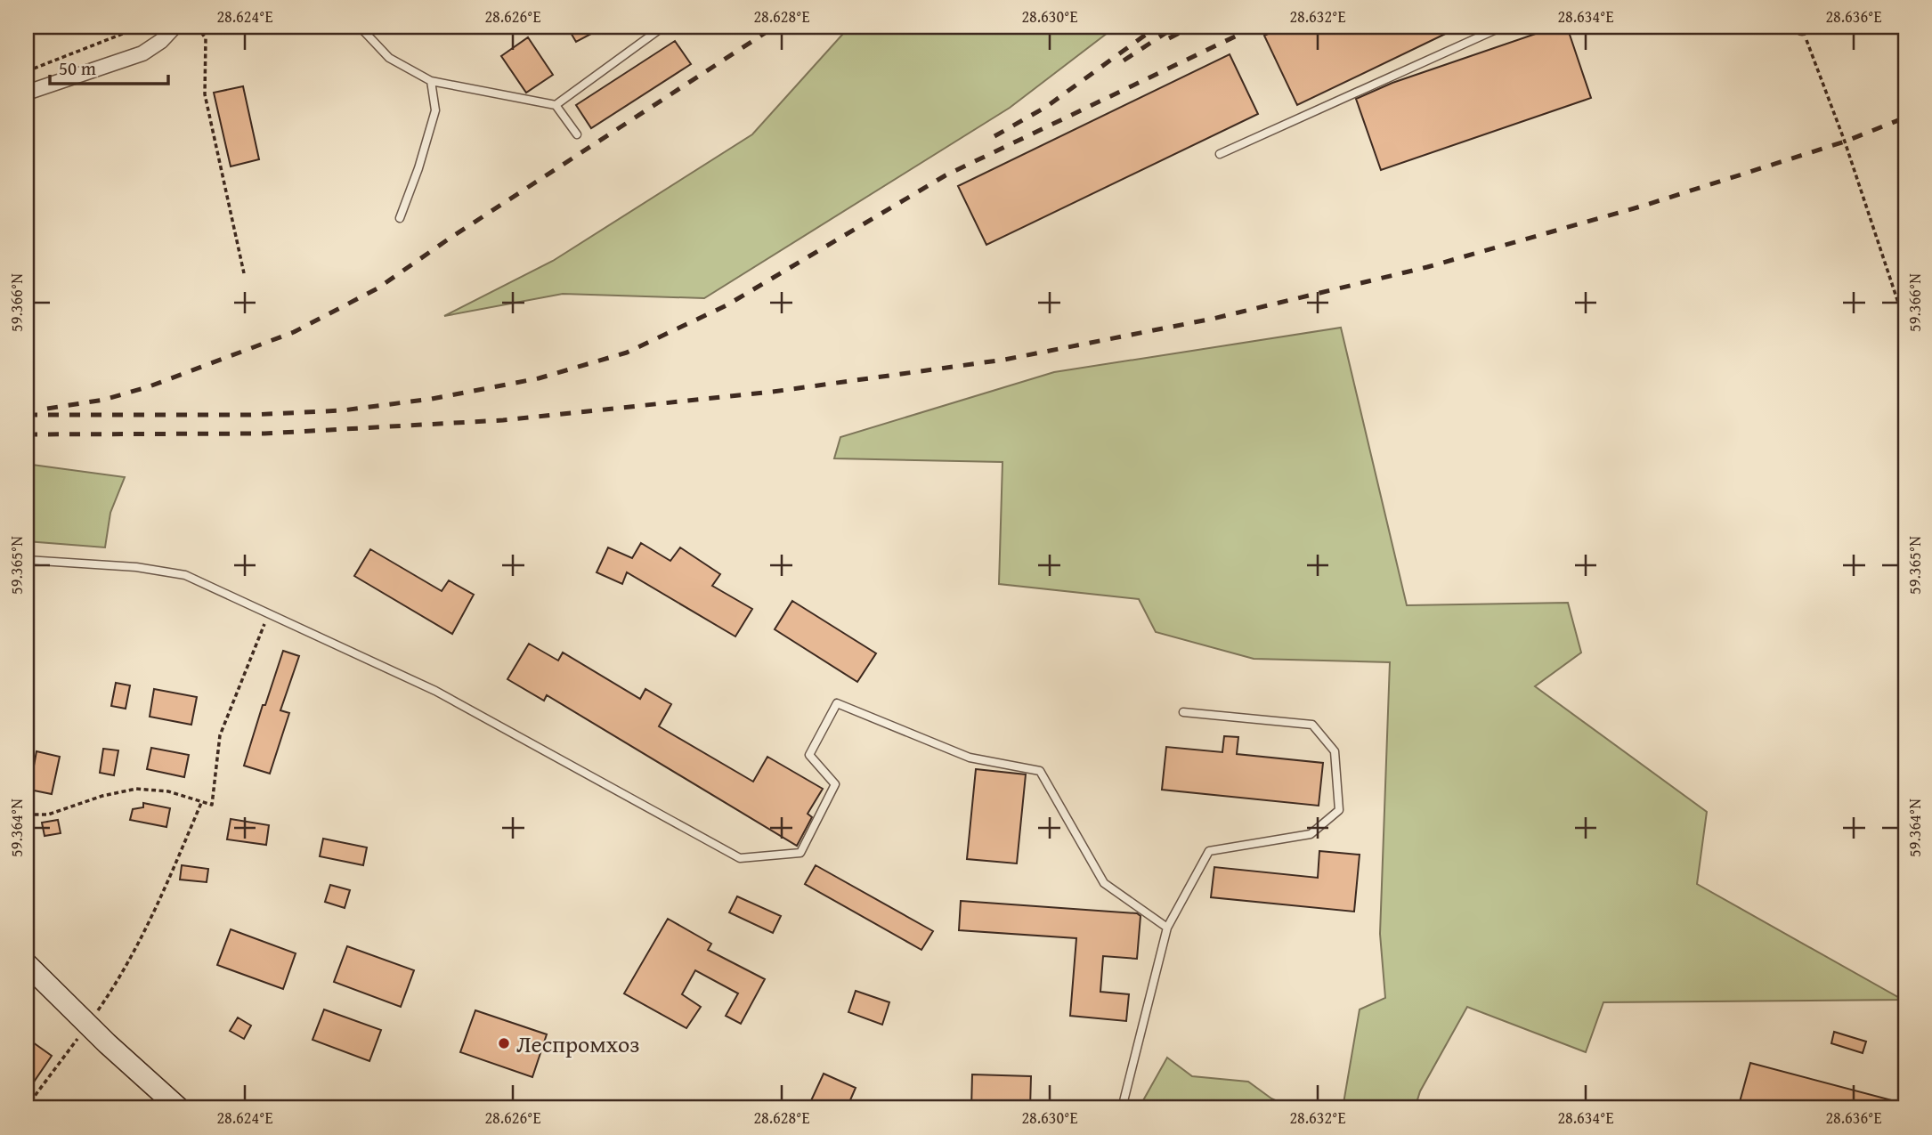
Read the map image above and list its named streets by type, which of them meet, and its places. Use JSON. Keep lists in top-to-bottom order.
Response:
{
  "places": ["Леспромхоз"],
  "scale_bar": "50 m",
  "coordinates": [
    "28.624°E",
    "28.626°E",
    "28.628°E",
    "28.630°E",
    "28.632°E",
    "28.634°E",
    "28.636°E",
    "59.366°N",
    "59.365°N",
    "59.364°N"
  ]
}
